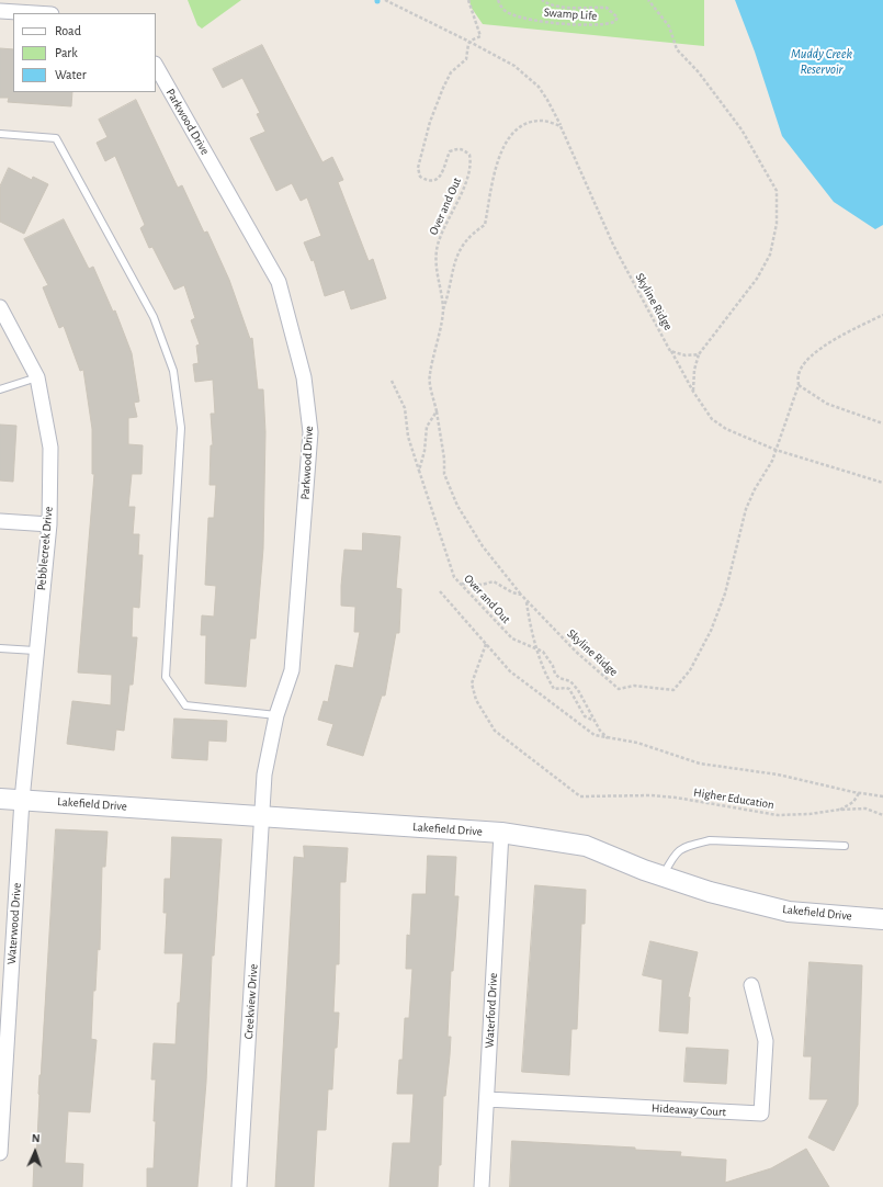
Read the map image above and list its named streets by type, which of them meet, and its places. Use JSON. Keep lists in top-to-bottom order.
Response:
{
  "streets": {
    "street": [
      "Parkwood Drive",
      "Pebblecreek Drive",
      "Lakefield Drive",
      "Waterwood Drive",
      "Creekview Drive",
      "Waterford Drive",
      "Hideaway Court"
    ],
    "path": [
      "Swamp Life",
      "Over and Out",
      "Skyline Ridge",
      "Higher Education"
    ]
  },
  "crossings": [
    ["Parkwood Drive", "Lakefield Drive"],
    ["Parkwood Drive", "Creekview Drive"],
    ["Over and Out", "Skyline Ridge"],
    ["Pebblecreek Drive", "Lakefield Drive"],
    ["Pebblecreek Drive", "Waterwood Drive"],
    ["Lakefield Drive", "Waterwood Drive"],
    ["Lakefield Drive", "Creekview Drive"],
    ["Lakefield Drive", "Waterford Drive"],
    ["Waterford Drive", "Hideaway Court"]
  ],
  "water": ["Muddy Creek Reservoir"],
  "legend": ["Road", "Park", "Water"],
  "north": "top"
}
